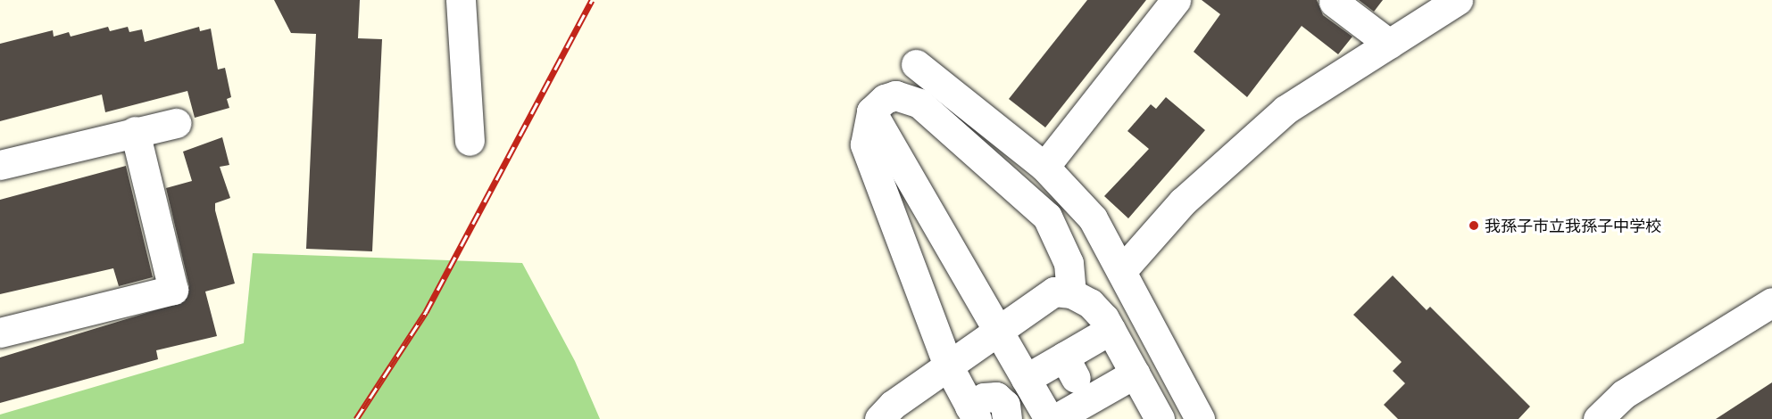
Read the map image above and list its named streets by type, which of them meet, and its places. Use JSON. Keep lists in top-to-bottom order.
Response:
{
  "places": ["我孫子市立我孫子中学校"]
}
